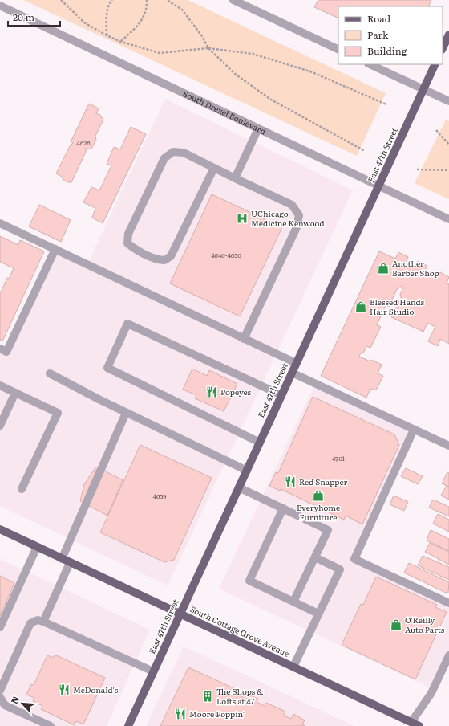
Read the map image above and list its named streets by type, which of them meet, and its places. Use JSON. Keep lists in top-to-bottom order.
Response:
{
  "streets": {
    "main road": ["East 47th Street", "South Cottage Grove Avenue"],
    "street": ["South Drexel Boulevard"]
  },
  "crossings": [
    ["South Drexel Boulevard", "East 47th Street"],
    ["East 47th Street", "South Cottage Grove Avenue"]
  ],
  "places": {
    "hospital": ["UChicago Medicine Kenwood"],
    "shop": [
      "Another Barber Shop",
      "Blessed Hands Hair Studio",
      "Everyhome Furniture",
      "O'Reilly Auto Parts"
    ],
    "restaurant": [
      "Popeyes",
      "Red Snapper",
      "McDonald's",
      "Moore Poppin'"
    ],
    "building": ["The Shops & Lofts at 47"]
  },
  "house_numbers": [
    "4626",
    "4646-4650",
    "4701",
    "4659"
  ],
  "legend": ["Road", "Park", "Building"],
  "scale_bar": "20 m",
  "north": "top left"
}
